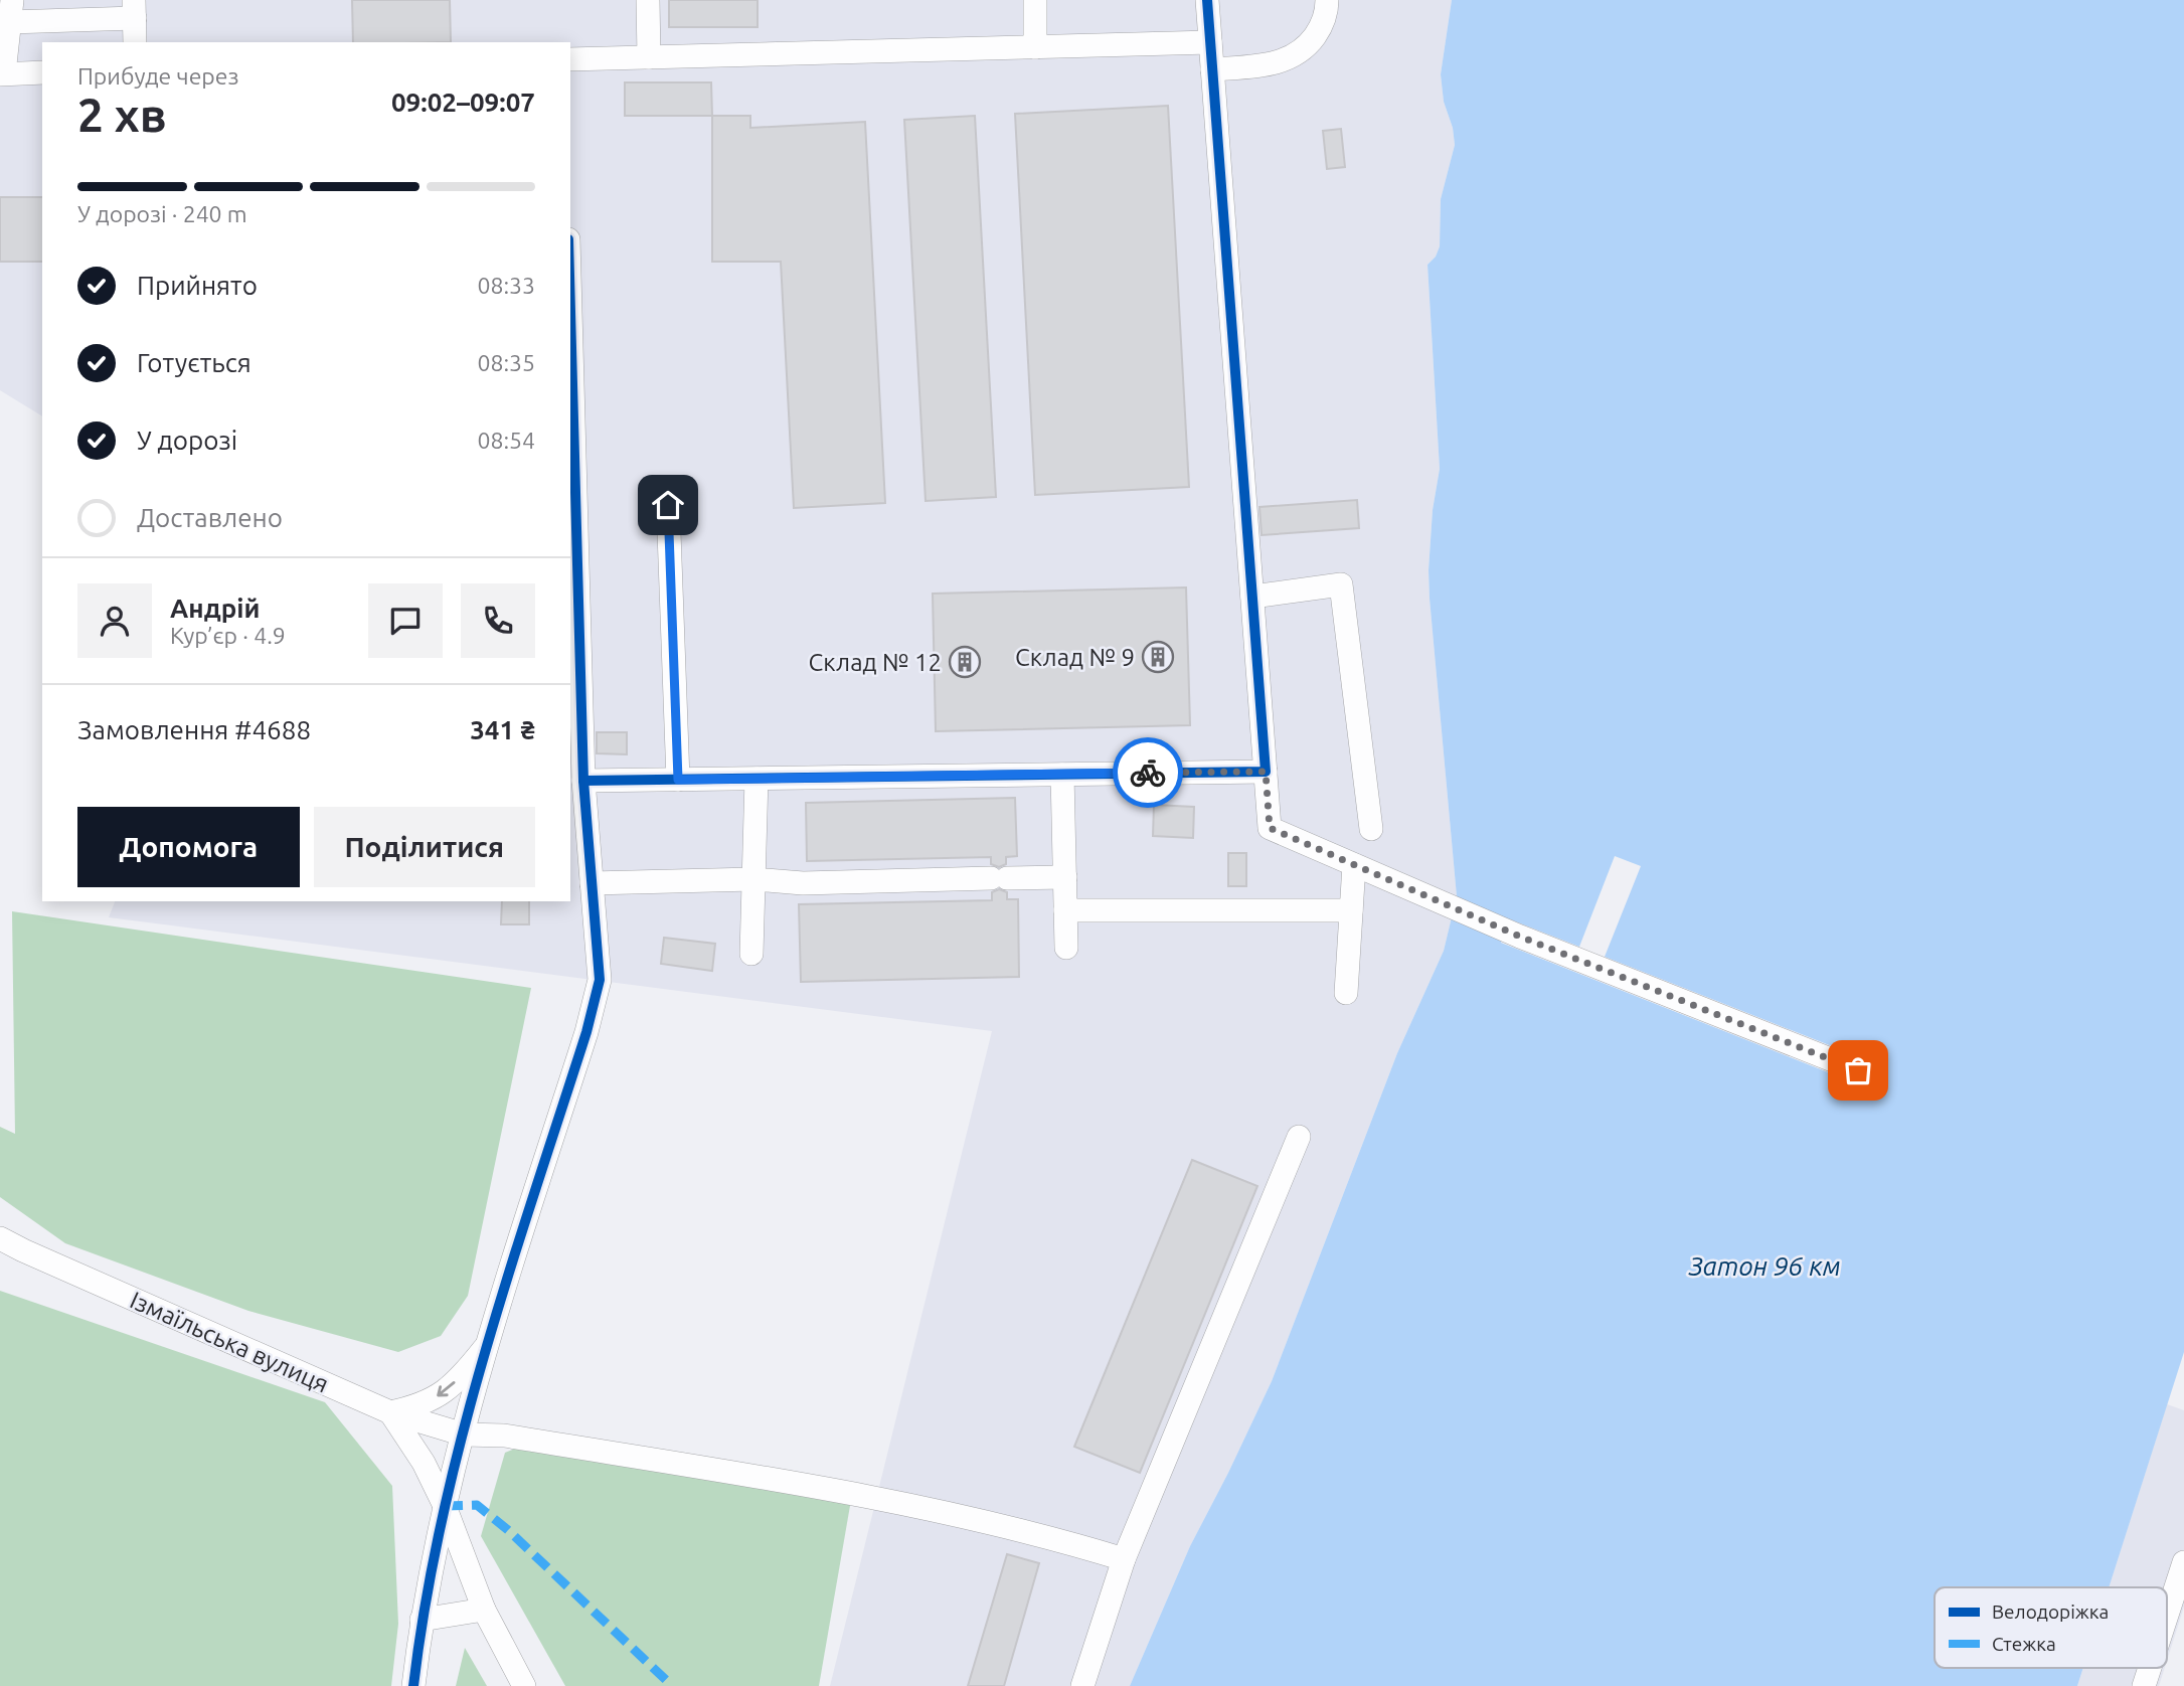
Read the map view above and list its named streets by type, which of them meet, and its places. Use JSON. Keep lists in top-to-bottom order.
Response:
{
  "streets": {
    "street": ["Ізмаїльська вулиця"]
  },
  "water": ["Затон 96 км"],
  "places": {
    "building": ["Склад № 9", "Склад № 12"]
  },
  "legend": ["Велодоріжка", "Стежка"],
  "page": {
    "heading": ["2 хв", "Прибуде через", "09:02–09:07"],
    "panel": [
      "Андрій",
      "Кур’єр · 4.9",
      "Замовлення #4688",
      "341 ₴"
    ],
    "bar": "У дорозі · 240 m",
    "list": [
      ["Прийнято", "08:33"],
      ["Готується", "08:35"],
      ["У дорозі", "08:54"],
      "Доставлено"
    ],
    "buttons": ["Допомога", "Поділитися"]
  }
}
